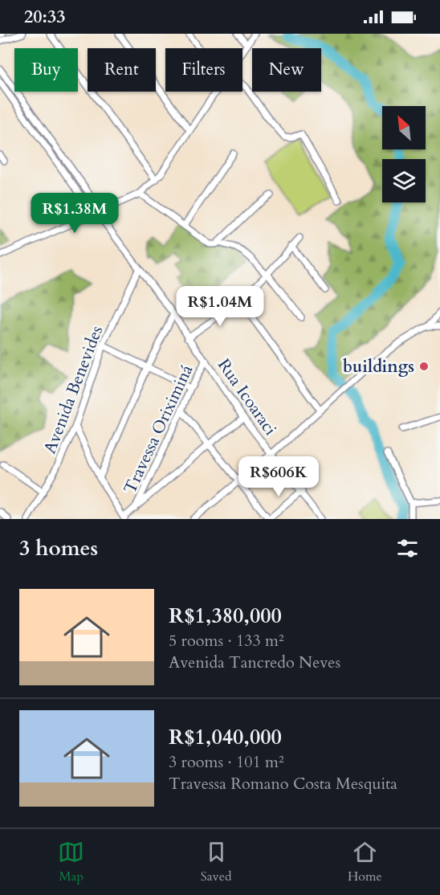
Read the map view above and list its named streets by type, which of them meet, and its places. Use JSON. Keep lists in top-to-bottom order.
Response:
{
  "streets": {
    "street": ["Avenida Benevides", "Rua Icoaraci", "Travessa Oriximiná"]
  },
  "crossings": [
    ["Avenida Benevides", "Rua Icoaraci"],
    ["Rua Icoaraci", "Travessa Oriximiná"]
  ],
  "places": ["buildings"],
  "north": "top left",
  "page": {
    "status": "20:33",
    "chip": [
      "Buy",
      "Rent",
      "Filters",
      "New"
    ],
    "price": ["R$1.38M", "R$1.04M", "R$606K"],
    "heading": "3 homes",
    "list": [
      {
        "name": "R$1,380,000",
        "note": "5 rooms · 133 m² · Avenida Tancredo Neves"
      },
      {
        "name": "R$1,040,000",
        "note": "3 rooms · 101 m² · Travessa Romano Costa Mesquita"
      }
    ],
    "tabs": ["Map", "Saved", "Home"]
  }
}
